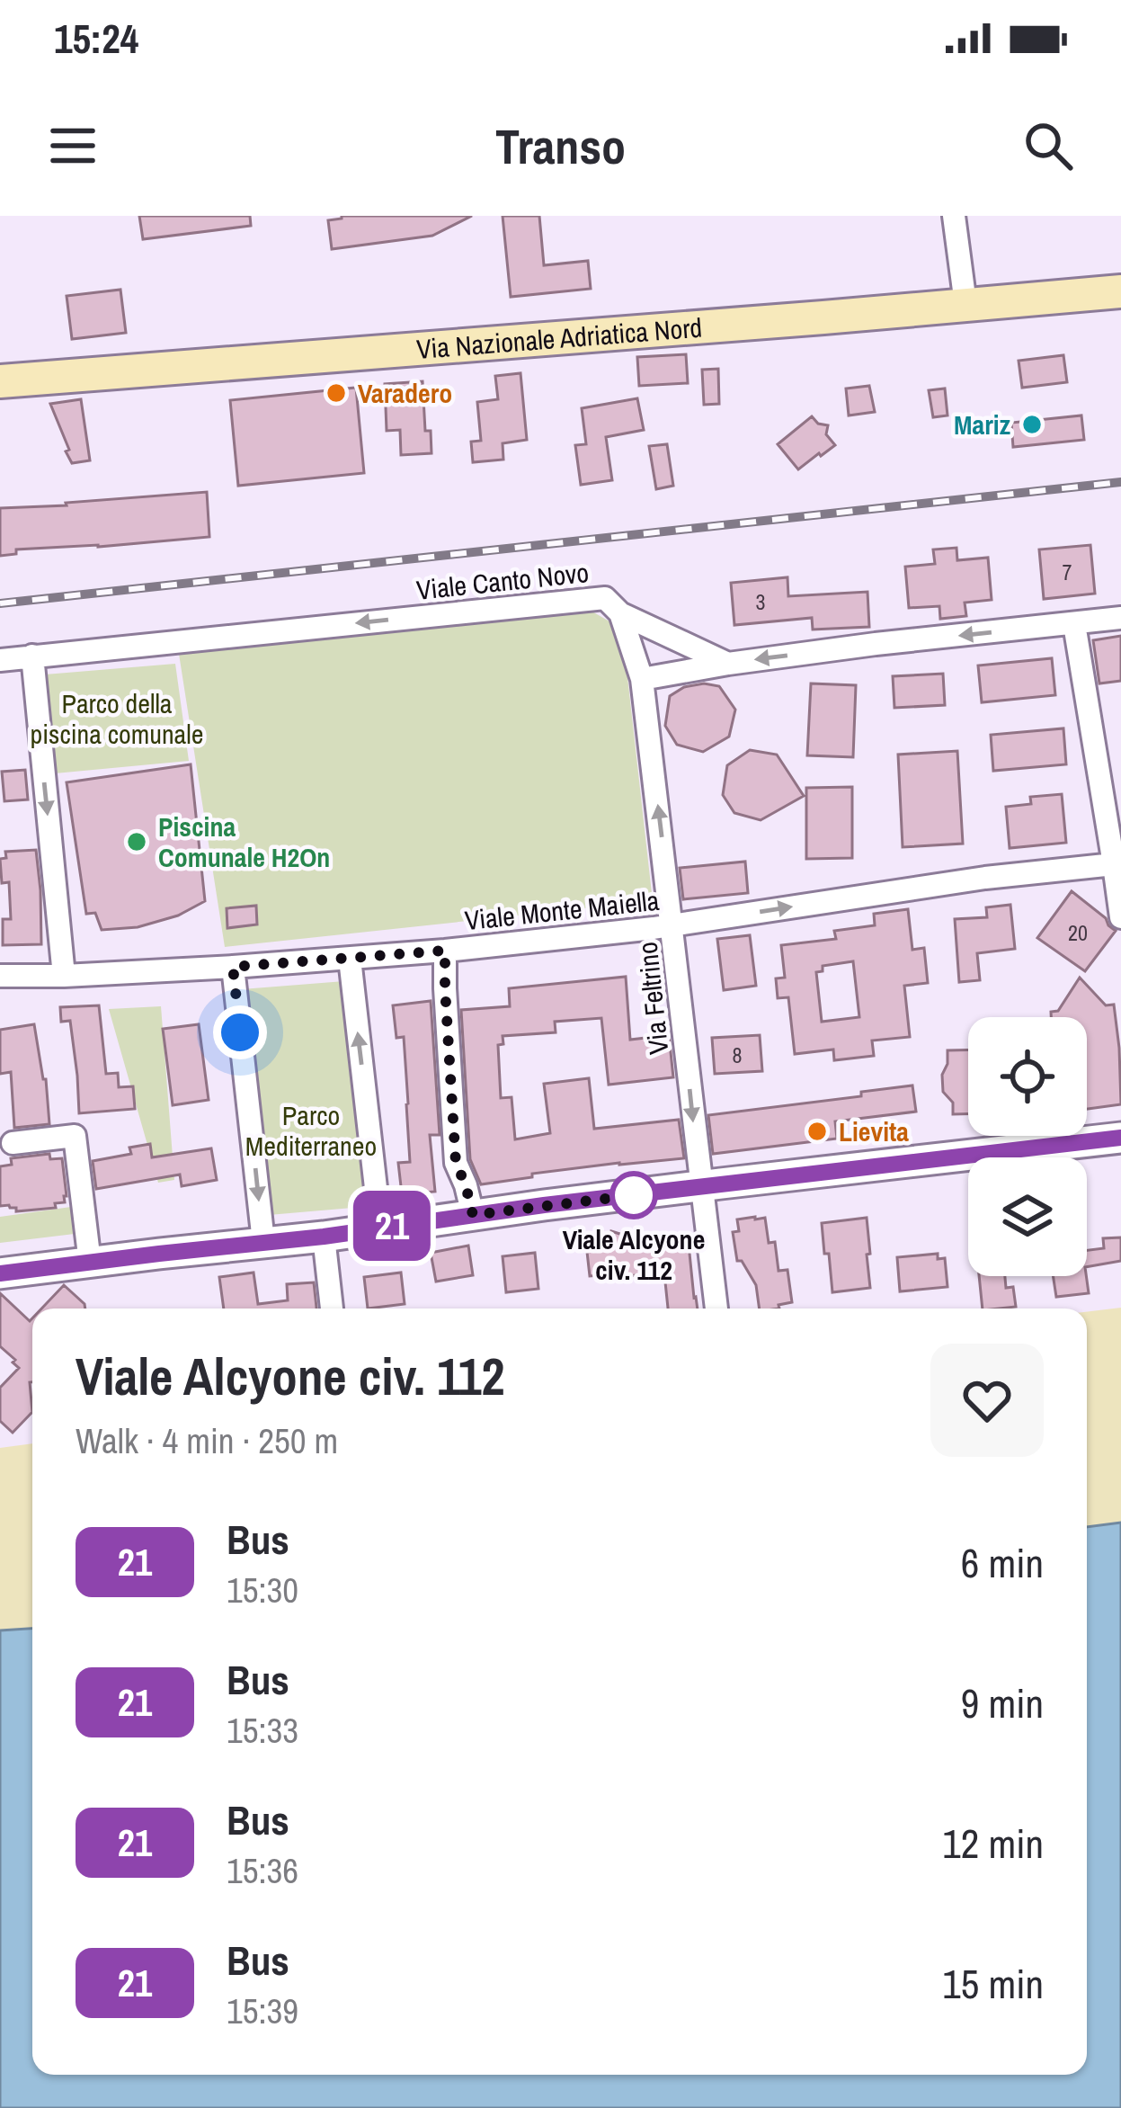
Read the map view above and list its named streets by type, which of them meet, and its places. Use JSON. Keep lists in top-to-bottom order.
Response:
{
  "streets": {
    "main road": ["Via Nazionale Adriatica Nord"],
    "street": ["Viale Canto Novo", "Viale Monte Maiella", "Via Feltrino"]
  },
  "crossings": [
    ["Viale Canto Novo", "Via Feltrino"],
    ["Viale Monte Maiella", "Via Feltrino"]
  ],
  "one_way": ["Viale Canto Novo", "Viale Monte Maiella"],
  "parks": ["Parco della piscina comunale", "Parco Mediterraneo"],
  "places": [
    "Varadero",
    "Mariz",
    "Piscina Comunale H2On",
    "Lievita",
    "Viale Alcyone civ. 112"
  ],
  "lines": ["bus line 21"],
  "house_numbers": [
    "7",
    "3",
    "20",
    "8"
  ],
  "page": {
    "status": "15:24",
    "header": "Transo",
    "on_map": "21",
    "heading": ["Viale Alcyone civ. 112", "Walk · 4 min · 250 m"],
    "list": [
      {
        "mark": "21",
        "name": "Bus",
        "note": "15:30",
        "value": "6 min"
      },
      {
        "mark": "21",
        "name": "Bus",
        "note": "15:33",
        "value": "9 min"
      },
      {
        "mark": "21",
        "name": "Bus",
        "note": "15:36",
        "value": "12 min"
      },
      {
        "mark": "21",
        "name": "Bus",
        "note": "15:39",
        "value": "15 min"
      }
    ]
  }
}
